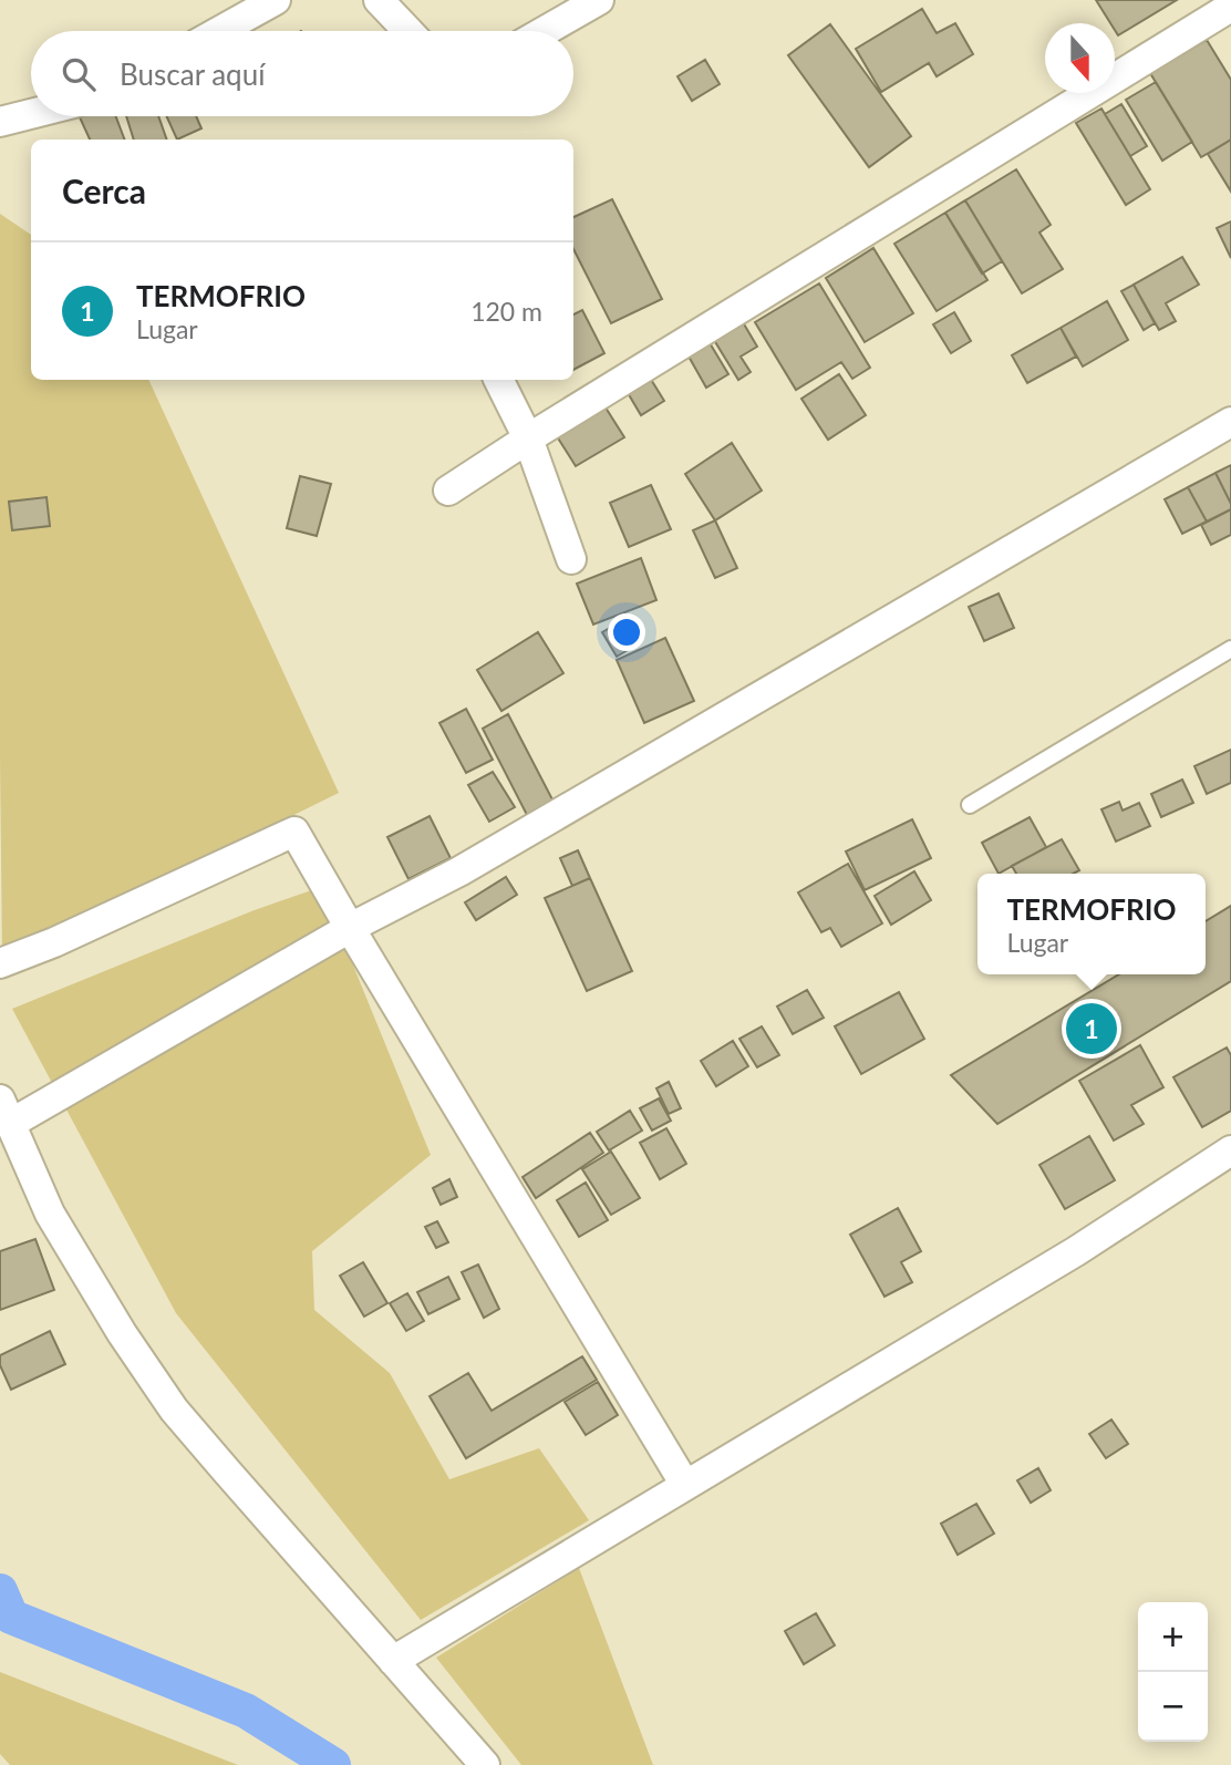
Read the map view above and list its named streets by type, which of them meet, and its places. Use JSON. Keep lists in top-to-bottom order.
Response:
{
  "north": "bottom",
  "page": {
    "search": "Buscar aquí",
    "heading": "Cerca",
    "list": [
      {
        "mark": "1",
        "name": "TERMOFRIO",
        "note": "Lugar",
        "value": "120 m"
      }
    ],
    "popup": ["TERMOFRIO", "Lugar"],
    "pins": "1",
    "map_buttons": ["+", "−"]
  }
}
